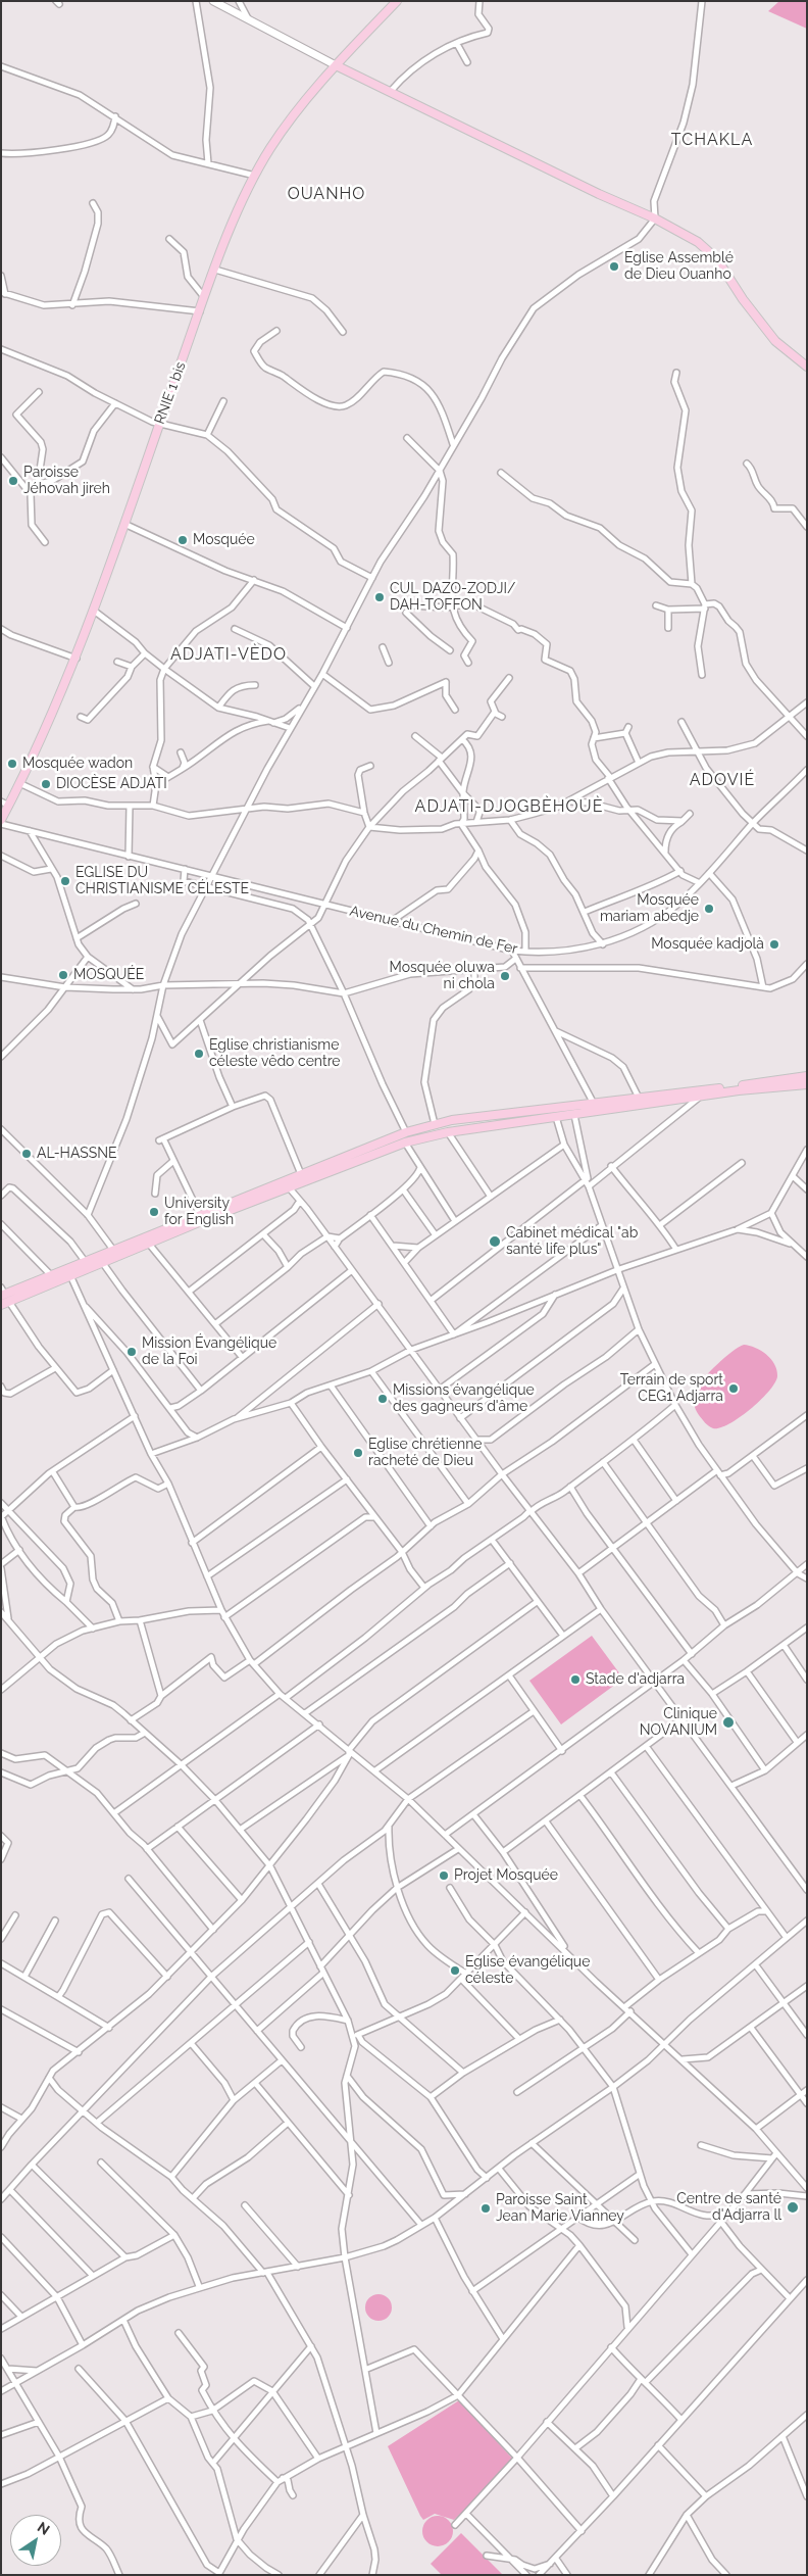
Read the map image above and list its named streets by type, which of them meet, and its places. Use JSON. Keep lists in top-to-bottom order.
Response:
{
  "streets": {
    "main road": ["RNIE 1 bis"],
    "street": ["Avenue du Chemin de Fer"]
  },
  "crossings": [
    ["RNIE 1 bis", "Avenue du Chemin de Fer"]
  ],
  "districts": [
    "TCHAKLA",
    "OUANHO",
    "ADJATI-VÈDO",
    "ADOVIÉ",
    "ADJATI-DJOGBÈHOUÈ"
  ],
  "places": [
    "Eglise Assemblé de Dieu Ouanho",
    "Paroisse Jéhovah jireh",
    "Mosquée",
    "CUL DAZO-ZODJI/ DAH-TOFFON",
    "Mosquée wadon",
    "DIOCÈSE ADJATI",
    "EGLISE DU CHRISTIANISME CÉLESTE",
    "Mosquée mariam abedje",
    "Mosquée kadjolà",
    "MOSQUÉE",
    "Mosquée oluwa ni chola",
    "Eglise christianisme céleste vêdo centre",
    "AL-HASSNE",
    "University for English",
    "Cabinet médical \"ab santé life plus\"",
    "Mission Évangélique de la Foi",
    "Terrain de sport CEG1 Adjarra",
    "Missions évangélique des gagneurs d'âme",
    "Eglise chrétienne racheté de Dieu",
    "Stade d'adjarra",
    "Clinique NOVANIUM",
    "Projet Mosquée",
    "Eglise évangélique céleste",
    "Centre de santé d'Adjarra ll",
    "Paroisse Saint Jean Marie Vianney"
  ],
  "north": "top right"
}
